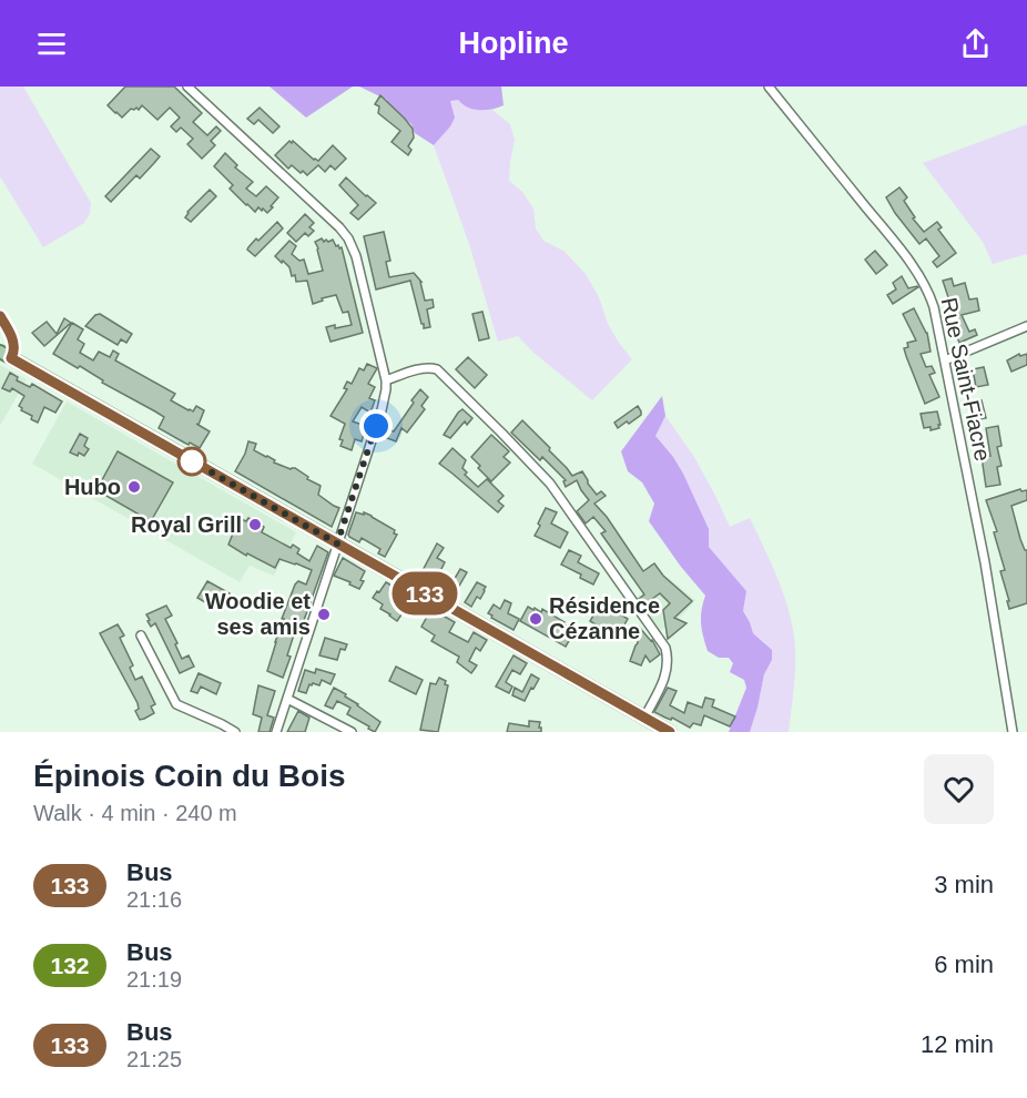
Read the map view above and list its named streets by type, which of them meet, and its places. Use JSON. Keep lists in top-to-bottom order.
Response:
{
  "streets": {
    "street": ["Rue Saint-Fiacre"]
  },
  "places": [
    "Hubo",
    "Royal Grill",
    "Woodie et ses amis",
    "Résidence Cézanne"
  ],
  "lines": ["bus line 133"],
  "page": {
    "header": "Hopline",
    "on_map": "133",
    "heading": ["Épinois Coin du Bois", "Walk · 4 min · 240 m"],
    "list": [
      {
        "mark": "133",
        "name": "Bus",
        "note": "21:16",
        "value": "3 min"
      },
      {
        "mark": "132",
        "name": "Bus",
        "note": "21:19",
        "value": "6 min"
      },
      {
        "mark": "133",
        "name": "Bus",
        "note": "21:25",
        "value": "12 min"
      }
    ]
  }
}
